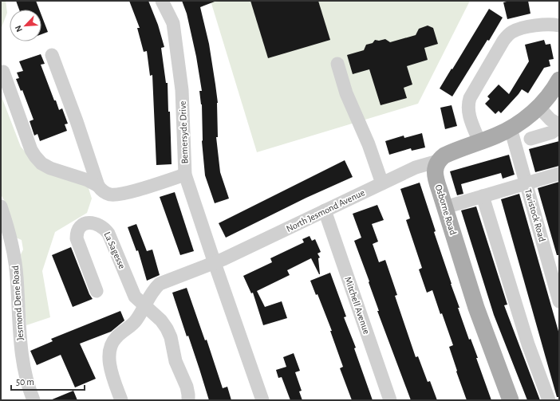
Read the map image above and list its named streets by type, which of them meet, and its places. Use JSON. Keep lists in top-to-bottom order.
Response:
{
  "streets": {
    "main road": ["Osborne Road"],
    "street": [
      "Bemersyde Drive",
      "North Jesmond Avenue",
      "Tavistock Road",
      "La Sagesse",
      "Jesmond Dene Road",
      "Mitchell Avenue"
    ]
  },
  "crossings": [
    ["Bemersyde Drive", "North Jesmond Avenue"],
    ["Osborne Road", "North Jesmond Avenue"],
    ["North Jesmond Avenue", "Mitchell Avenue"]
  ],
  "scale_bar": "50 m",
  "north": "bottom left"
}
